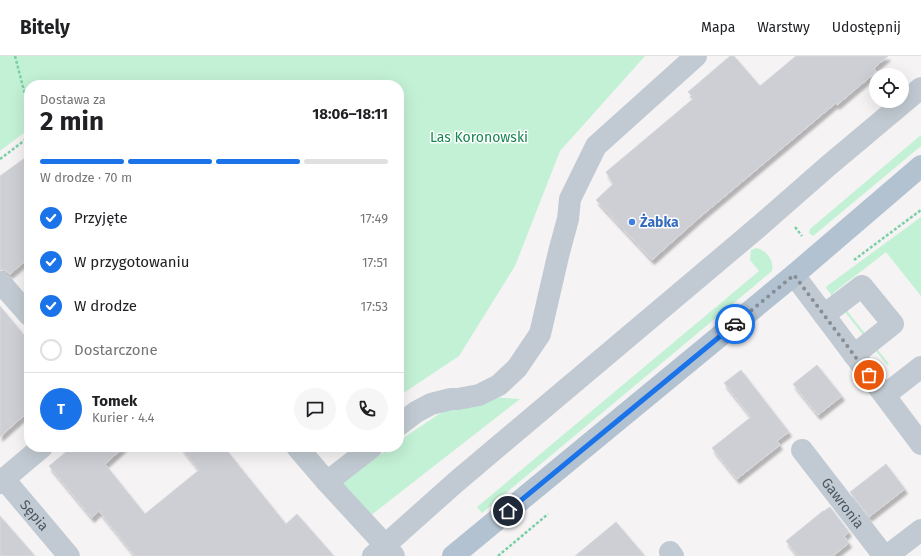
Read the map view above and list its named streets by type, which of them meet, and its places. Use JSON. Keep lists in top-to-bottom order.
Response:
{
  "streets": {
    "street": ["Gawronia", "Sępia"]
  },
  "parks": ["Las Koronowski"],
  "places": ["Żabka"],
  "page": {
    "header": "Bitely",
    "nav": ["Mapa", "Warstwy", "Udostępnij"],
    "heading": ["2 min", "Dostawa za", "18:06–18:11"],
    "panel": ["Tomek", "Kurier · 4.4"],
    "bar": "W drodze · 70 m",
    "list": [
      ["Przyjęte", "17:49"],
      ["W przygotowaniu", "17:51"],
      ["W drodze", "17:53"],
      "Dostarczone"
    ],
    "round": "T"
  }
}
